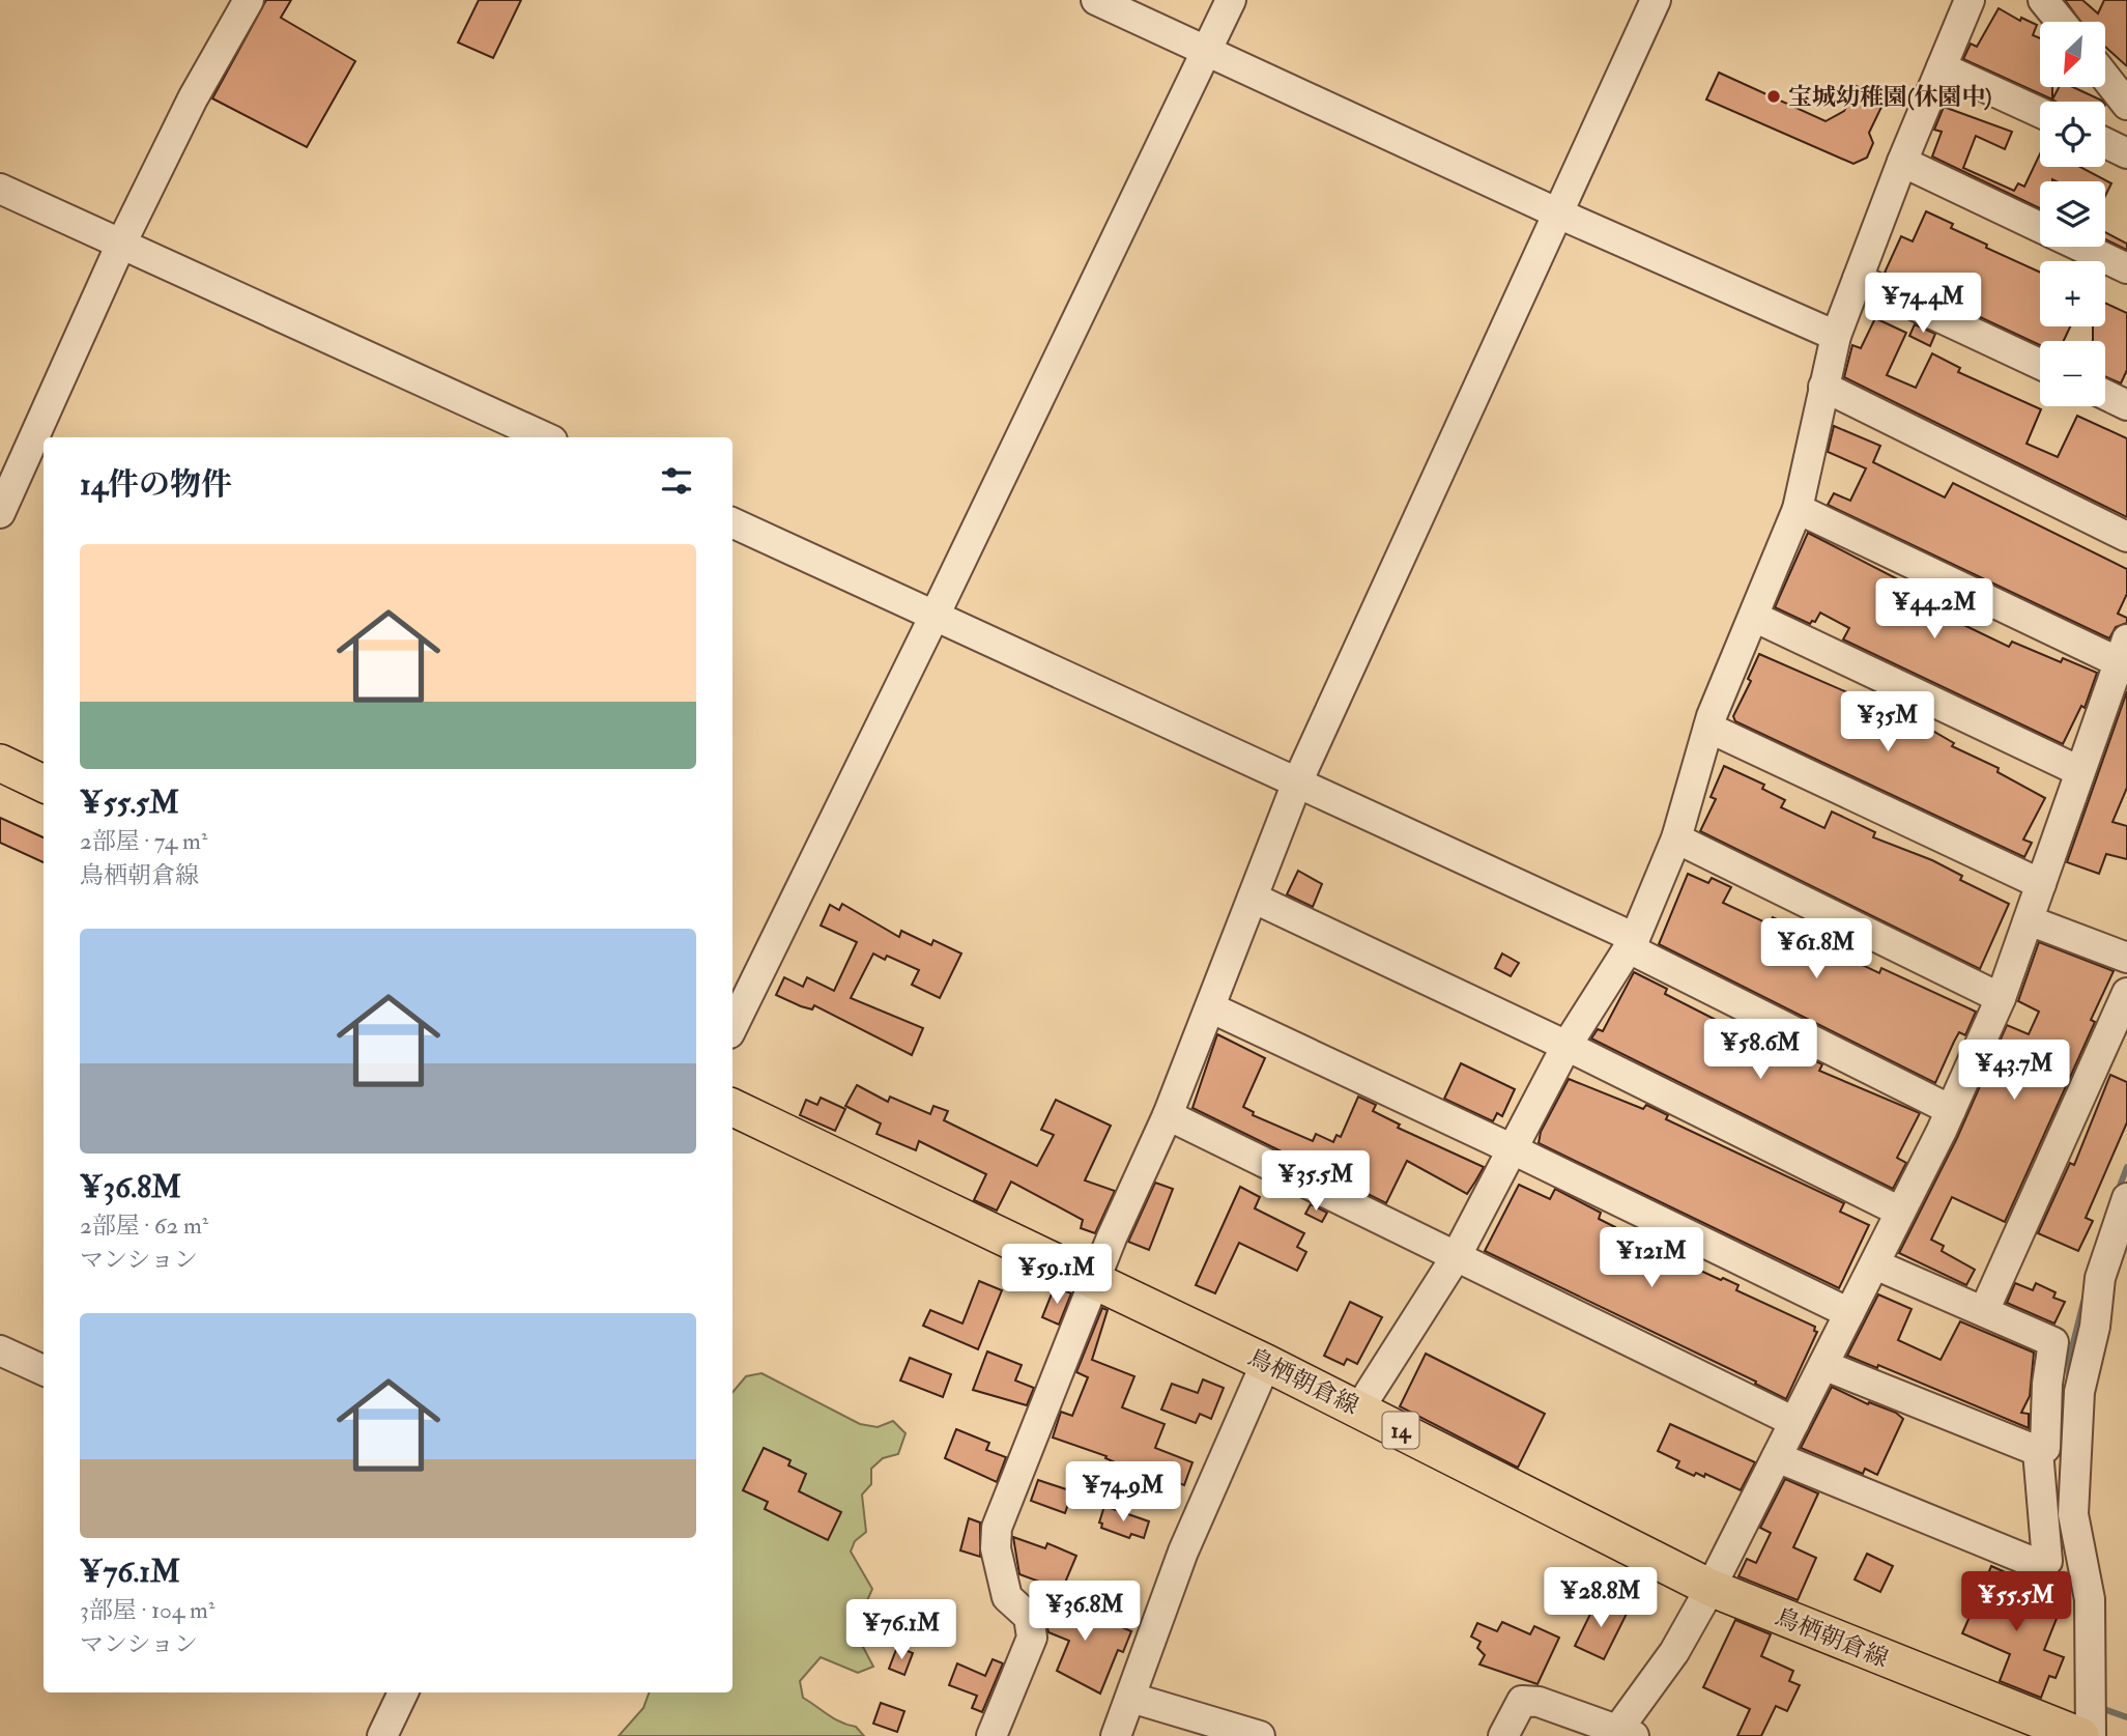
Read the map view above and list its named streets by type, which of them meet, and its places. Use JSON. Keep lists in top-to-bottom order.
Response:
{
  "streets": {
    "main road": ["鳥栖朝倉線", "14"]
  },
  "places": ["宝城幼稚園(休園中)"],
  "north": "bottom left",
  "page": {
    "map_buttons": ["+", "−"],
    "price": [
      "¥74.4M",
      "¥44.2M",
      "¥35M",
      "¥61.8M",
      "¥58.6M",
      "¥43.7M",
      "¥35.5M",
      "¥121M",
      "¥59.1M",
      "¥74.9M",
      "¥28.8M",
      "¥55.5M",
      "¥36.8M",
      "¥76.1M"
    ],
    "heading": "14件の物件",
    "list": [
      {
        "name": "¥55.5M",
        "note": "2部屋 · 74 m² · 鳥栖朝倉線"
      },
      {
        "name": "¥36.8M",
        "note": "2部屋 · 62 m² · マンション"
      },
      {
        "name": "¥76.1M",
        "note": "3部屋 · 104 m² · マンション"
      }
    ]
  }
}
